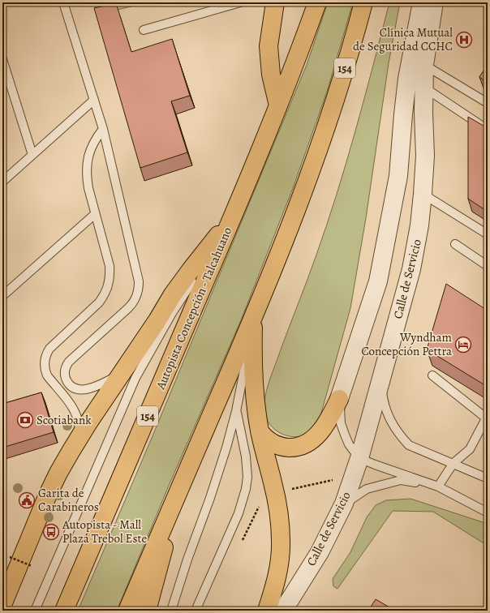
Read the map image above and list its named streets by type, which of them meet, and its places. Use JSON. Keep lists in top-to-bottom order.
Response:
{
  "streets": {
    "main road": ["154", "Autopista Concepción - Talcahuano"],
    "street": ["Calle de Servicio"]
  },
  "places": {
    "hospital": ["Clínica Mutual de Seguridad CCHC"],
    "hotel": ["Wyndham Concepción Pettra"],
    "bank": ["Scotiabank"],
    "public building": ["Garita de Carabineros"],
    "bus stop": ["Autopista - Mall Plaza Trebol Este"]
  }
}
